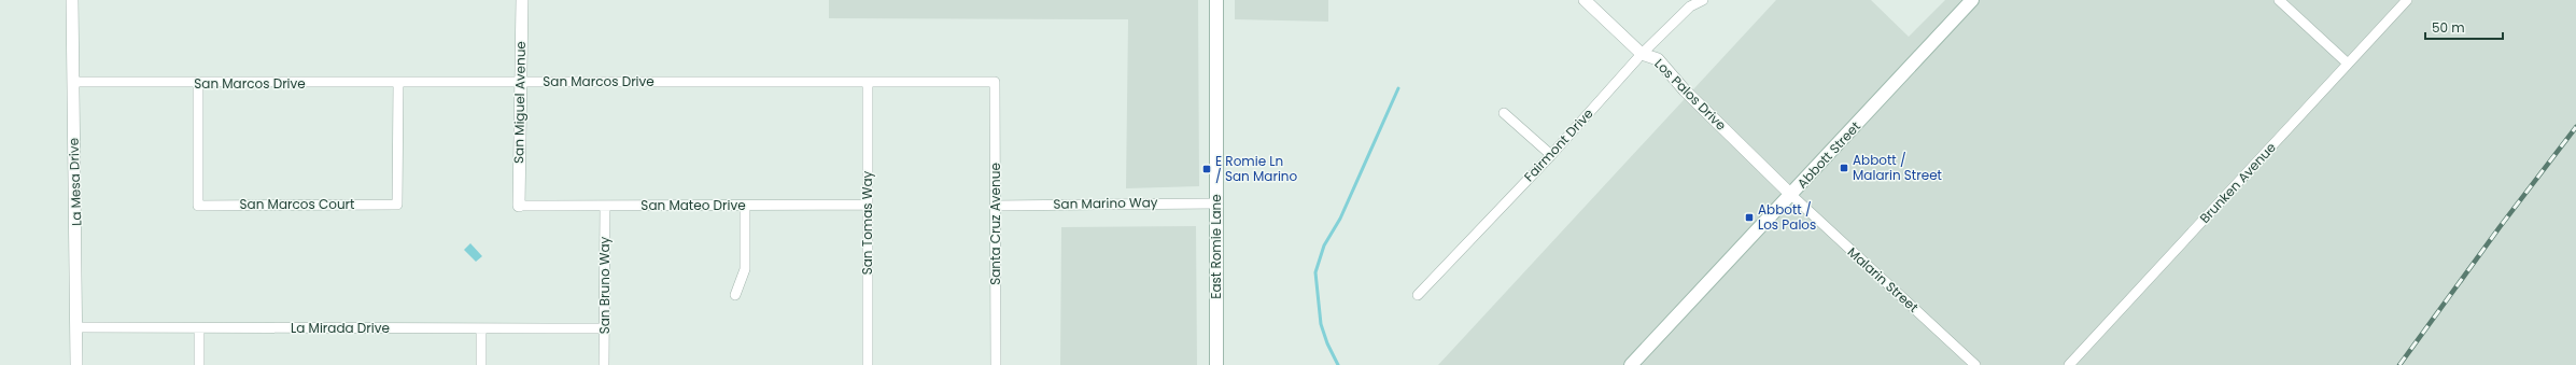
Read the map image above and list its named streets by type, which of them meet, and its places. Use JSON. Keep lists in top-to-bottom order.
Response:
{
  "streets": {
    "main road": ["Abbott Street", "East Romie Lane"],
    "street": [
      "San Marcos Drive",
      "Los Palos Drive",
      "San Miguel Avenue",
      "Fairmont Drive",
      "La Mesa Drive",
      "Brunken Avenue",
      "San Marino Way",
      "San Marcos Court",
      "San Mateo Drive",
      "San Tomas Way",
      "Santa Cruz Avenue",
      "Malarin Street",
      "San Bruno Way",
      "La Mirada Drive"
    ]
  },
  "crossings": [
    ["San Marcos Drive", "San Miguel Avenue"],
    ["San Marcos Drive", "La Mesa Drive"],
    ["San Marcos Drive", "San Marcos Court"],
    ["San Marcos Drive", "San Tomas Way"],
    ["San Marcos Drive", "Santa Cruz Avenue"],
    ["Los Palos Drive", "Fairmont Drive"],
    ["Los Palos Drive", "Abbott Street"],
    ["Los Palos Drive", "Malarin Street"],
    ["San Miguel Avenue", "San Mateo Drive"],
    ["Abbott Street", "Malarin Street"],
    ["La Mesa Drive", "La Mirada Drive"],
    ["San Marino Way", "Santa Cruz Avenue"],
    ["San Marino Way", "East Romie Lane"],
    ["San Mateo Drive", "San Tomas Way"],
    ["San Mateo Drive", "San Bruno Way"],
    ["San Bruno Way", "La Mirada Drive"]
  ],
  "places": {
    "transit": ["Abbott / Malarin Street", "E Romie Ln / San Marino", "Abbott / Los Palos"]
  },
  "scale_bar": "50 m"
}
